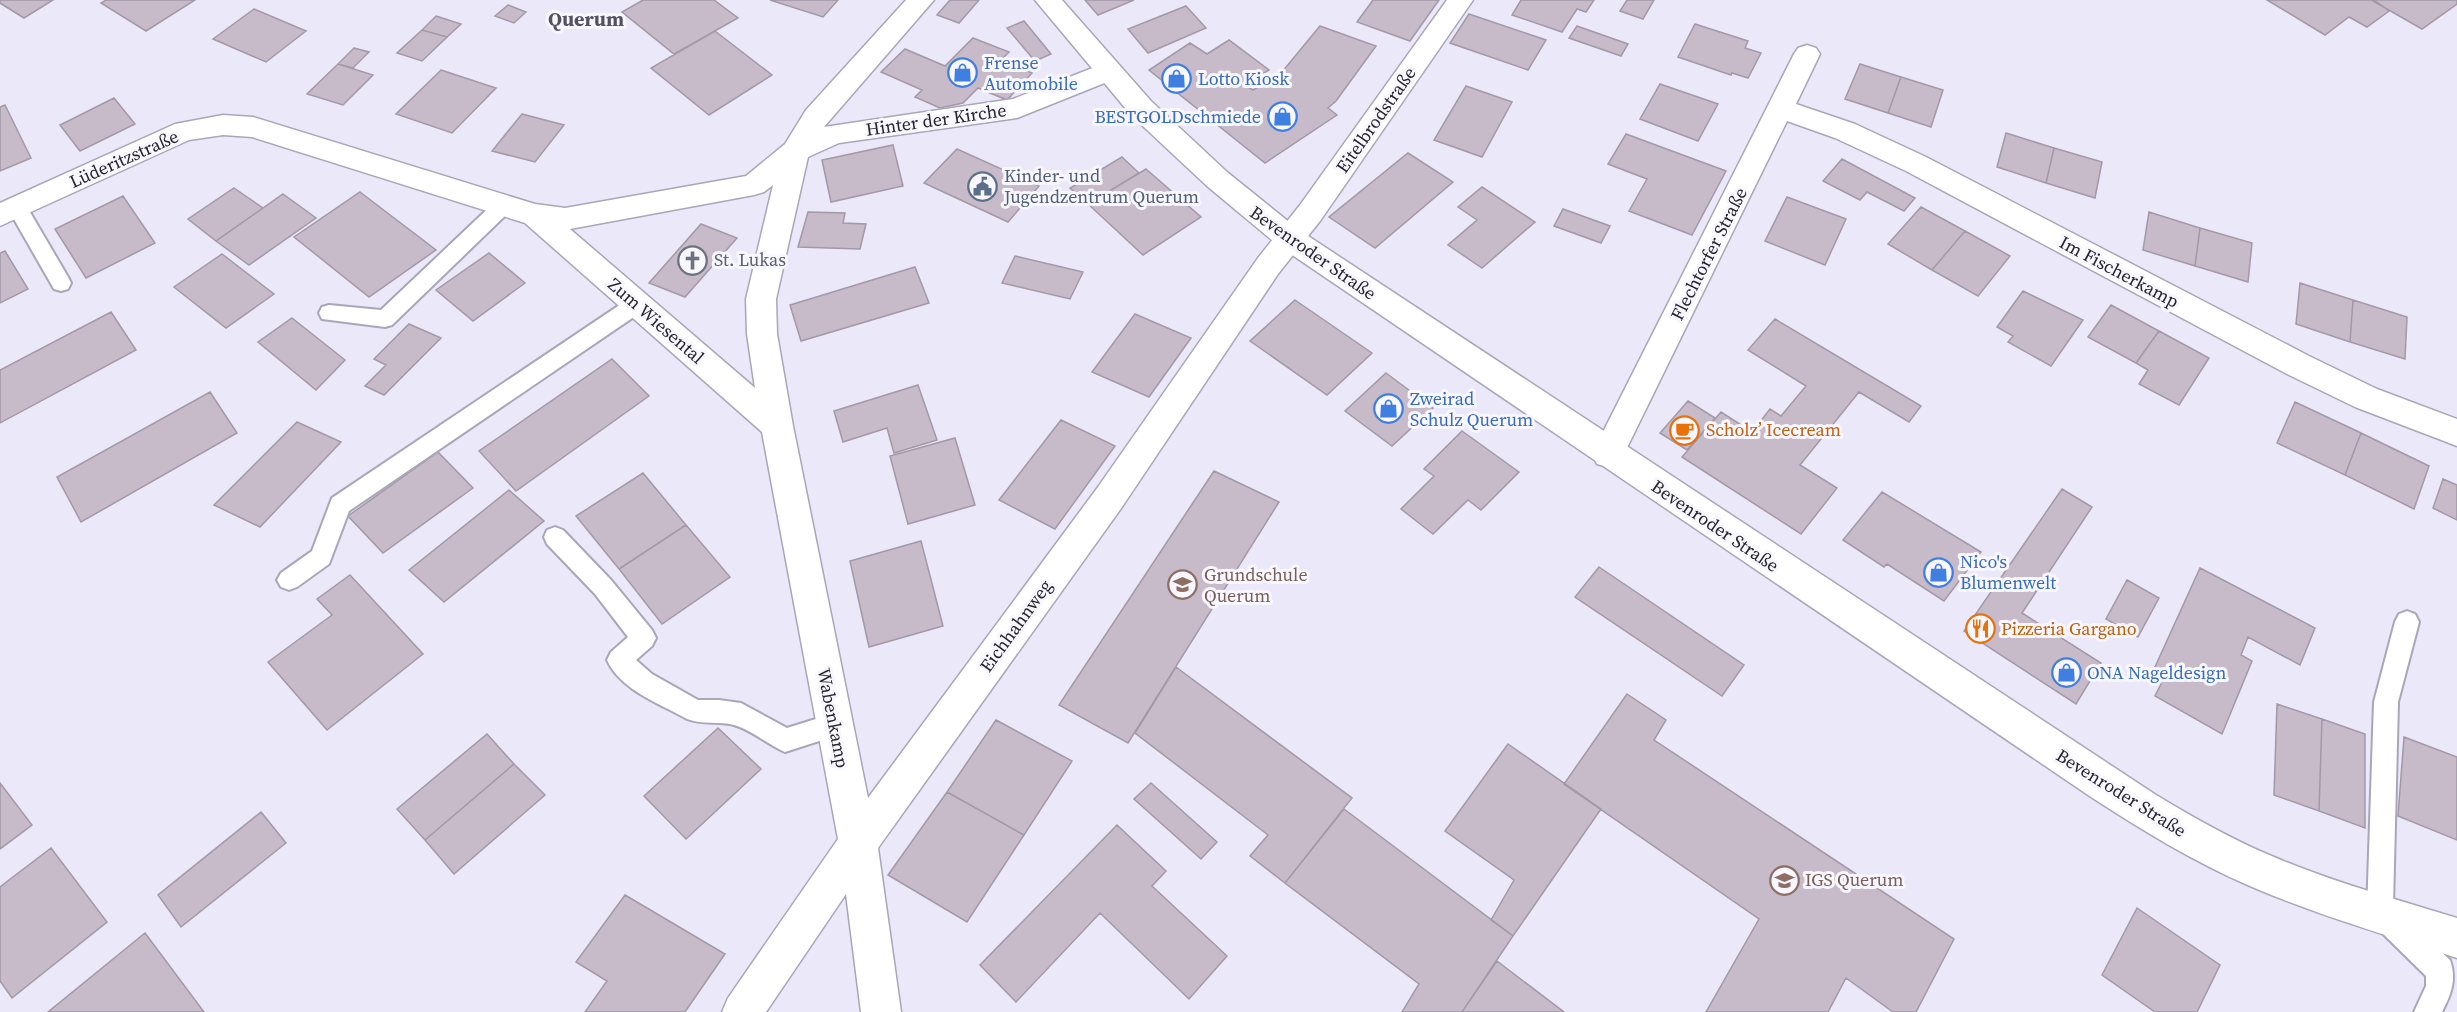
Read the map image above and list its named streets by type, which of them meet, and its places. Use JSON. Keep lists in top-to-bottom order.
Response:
{
  "streets": {
    "street": [
      "Hinter der Kirche",
      "Eitelbrodstraße",
      "Lüderitzstraße",
      "Bevenroder Straße",
      "Flechtorfer Straße",
      "Im Fischerkamp",
      "Zum Wiesental",
      "Eichhahnweg",
      "Wabenkamp"
    ]
  },
  "crossings": [
    ["Hinter der Kirche", "Bevenroder Straße"],
    ["Hinter der Kirche", "Zum Wiesental"],
    ["Eitelbrodstraße", "Bevenroder Straße"],
    ["Eitelbrodstraße", "Eichhahnweg"],
    ["Lüderitzstraße", "Zum Wiesental"],
    ["Bevenroder Straße", "Flechtorfer Straße"],
    ["Bevenroder Straße", "Eichhahnweg"],
    ["Flechtorfer Straße", "Im Fischerkamp"],
    ["Zum Wiesental", "Wabenkamp"],
    ["Eichhahnweg", "Wabenkamp"]
  ],
  "districts": ["Querum"],
  "places": {
    "shop": [
      "Frense Automobile",
      "Lotto Kiosk",
      "BESTGOLDschmiede",
      "Zweirad Schulz Querum",
      "Nico's Blumenwelt",
      "ONA Nageldesign"
    ],
    "public building": ["Kinder- und Jugendzentrum Querum"],
    "church": ["St. Lukas"],
    "cafe": ["Scholz’ Icecream"],
    "school or university": ["Grundschule Querum", "IGS Querum"],
    "restaurant": ["Pizzeria Gargano"]
  }
}
